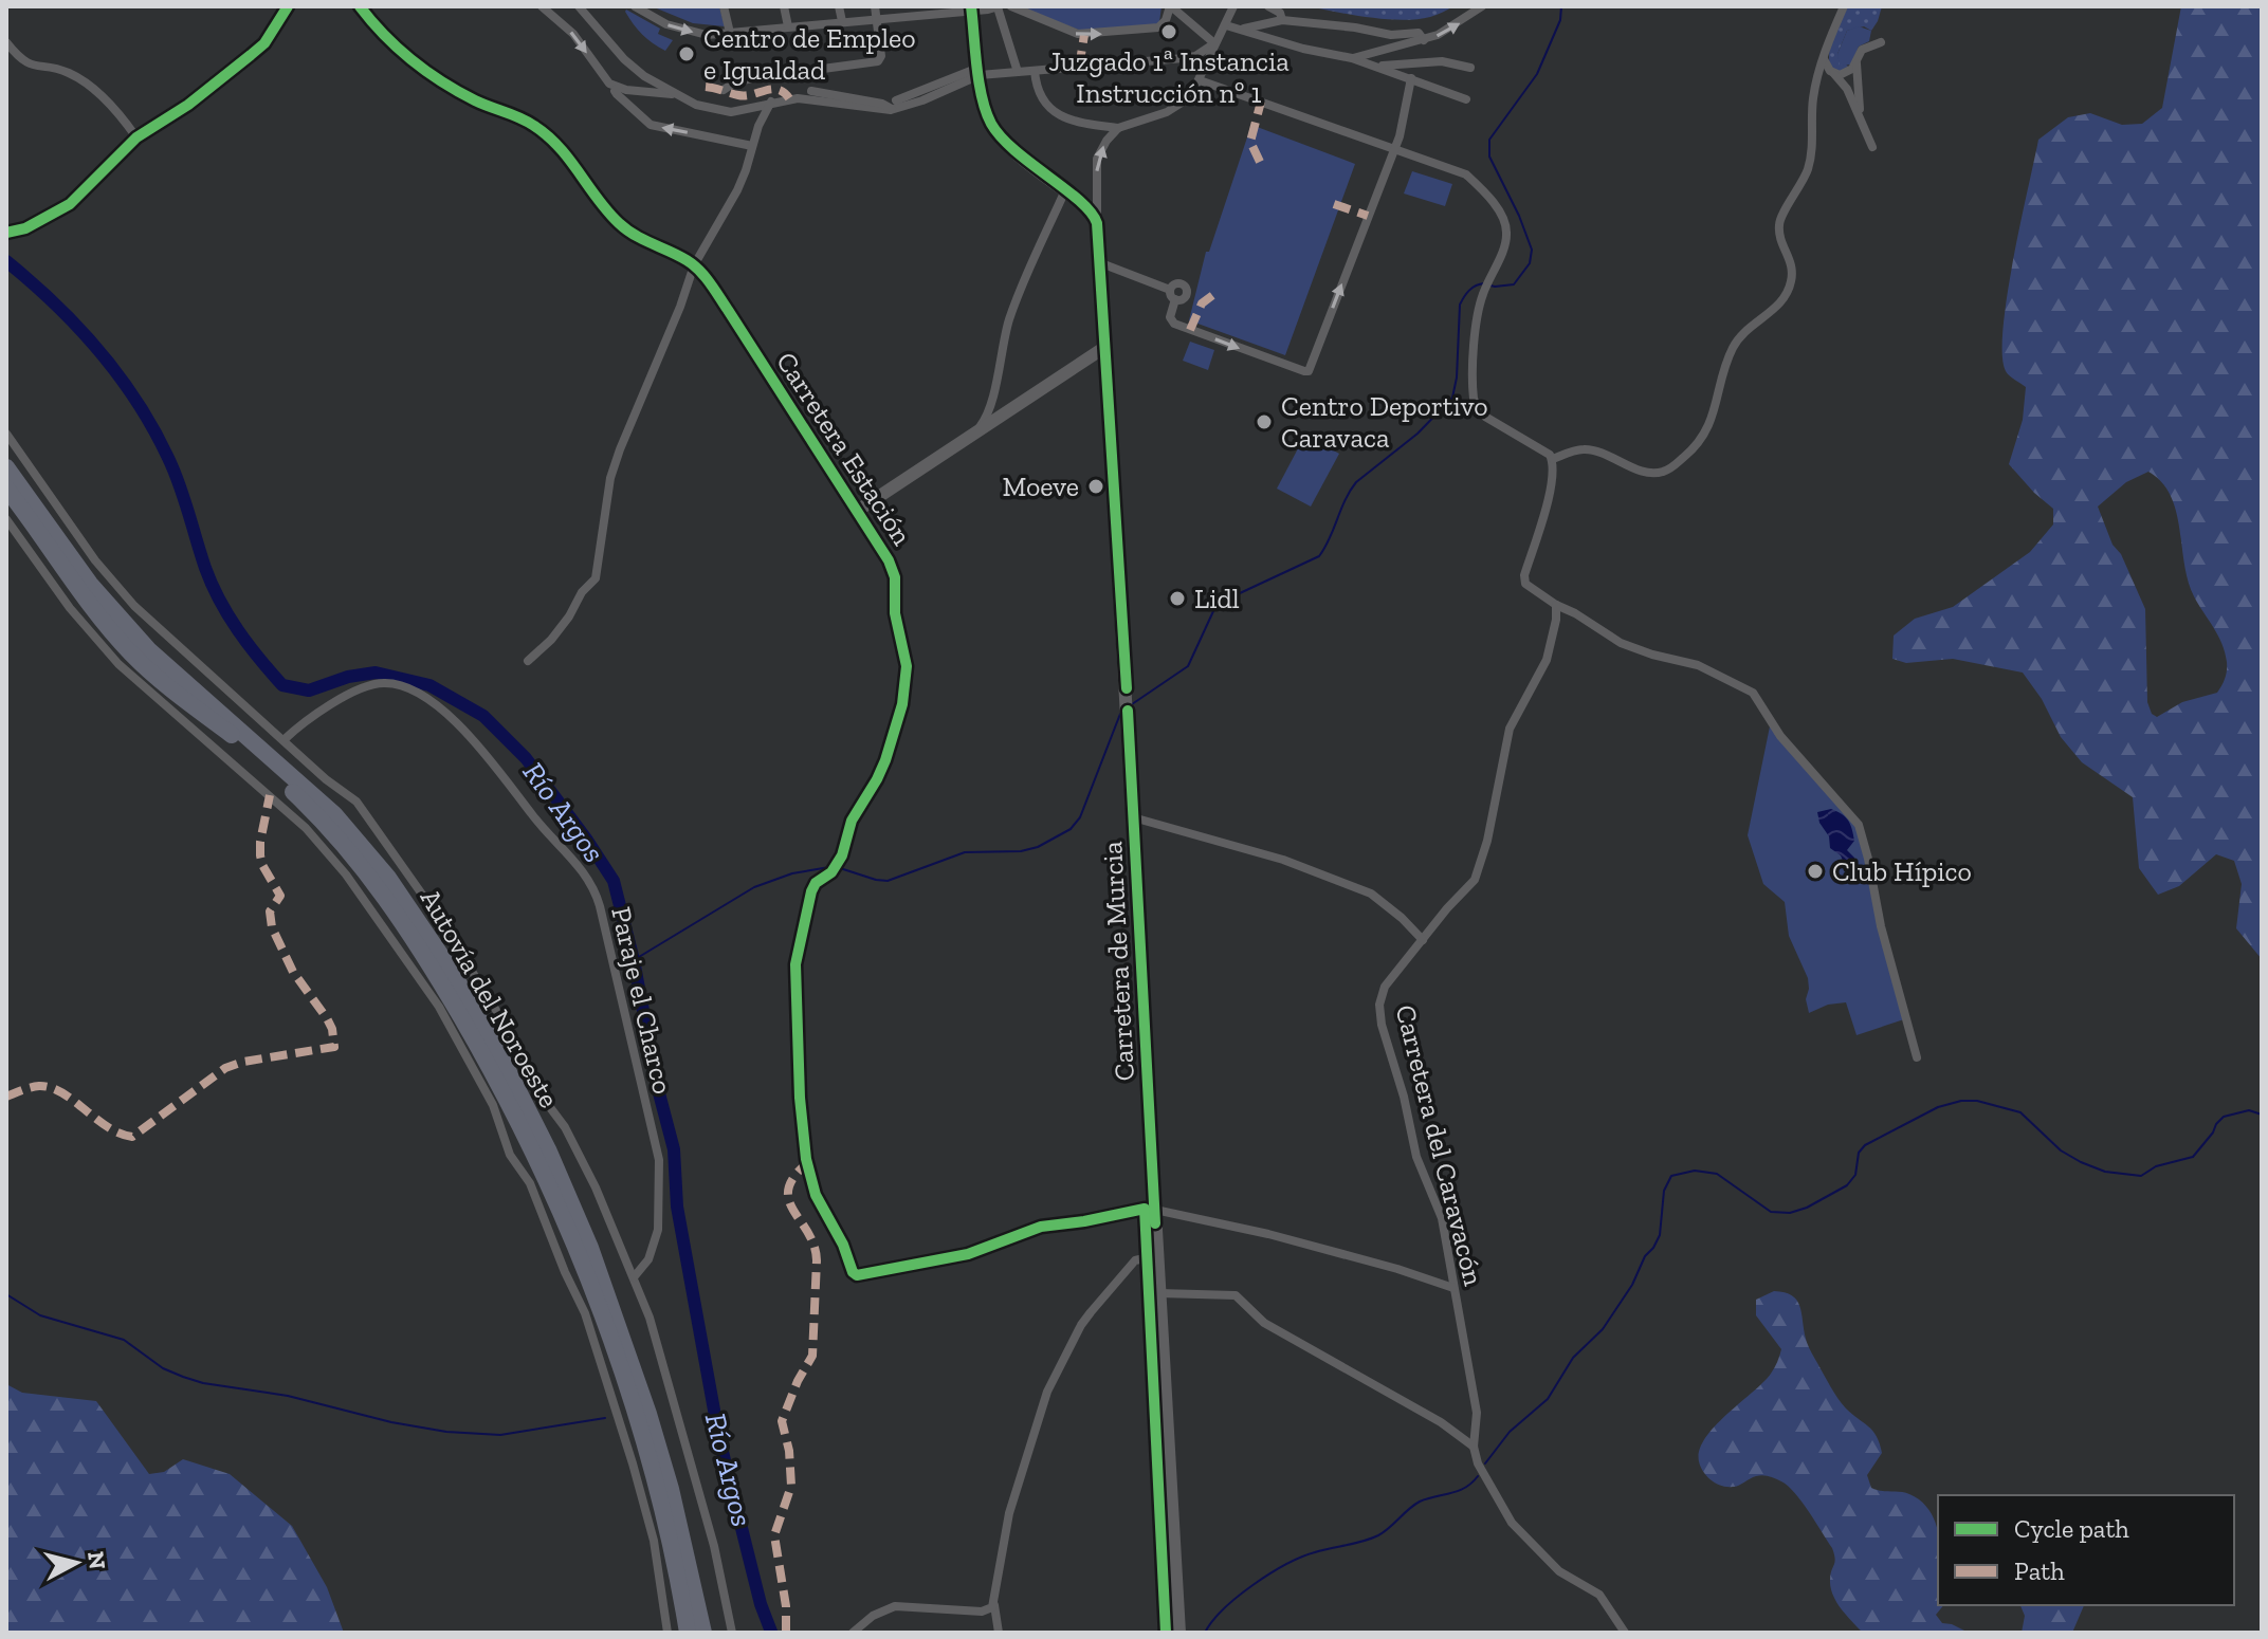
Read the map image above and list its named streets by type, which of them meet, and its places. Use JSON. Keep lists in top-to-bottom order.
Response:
{
  "streets": {
    "highway": ["Autovía del Noroeste"],
    "main road": ["Carretera de Murcia"],
    "street": ["Carretera Estación", "Paraje el Charco", "Carretera del Caravacón"]
  },
  "crossings": [
    ["Carretera Estación", "Carretera de Murcia"]
  ],
  "water": ["Río Argos"],
  "places": [
    "Juzgado 1ª Instancia Instrucción nº 1",
    "Centro de Empleo e Igualdad",
    "Centro Deportivo Caravaca",
    "Moeve",
    "Lidl",
    "Club Hípico"
  ],
  "legend": ["Cycle path", "Path"],
  "north": "right"
}
